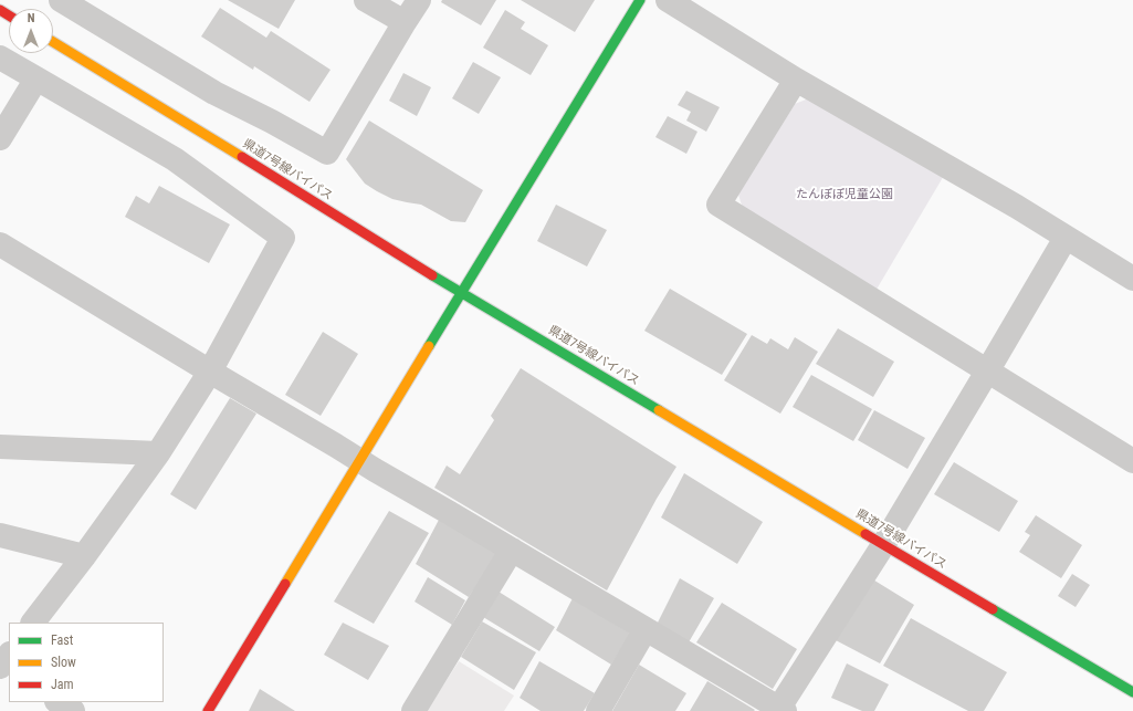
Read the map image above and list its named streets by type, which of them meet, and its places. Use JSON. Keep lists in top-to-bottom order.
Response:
{
  "streets": {
    "main road": ["県道7号線バイパス"]
  },
  "parks": ["たんぽぽ児童公園"],
  "legend": ["Fast", "Slow", "Jam"],
  "north": "top"
}
